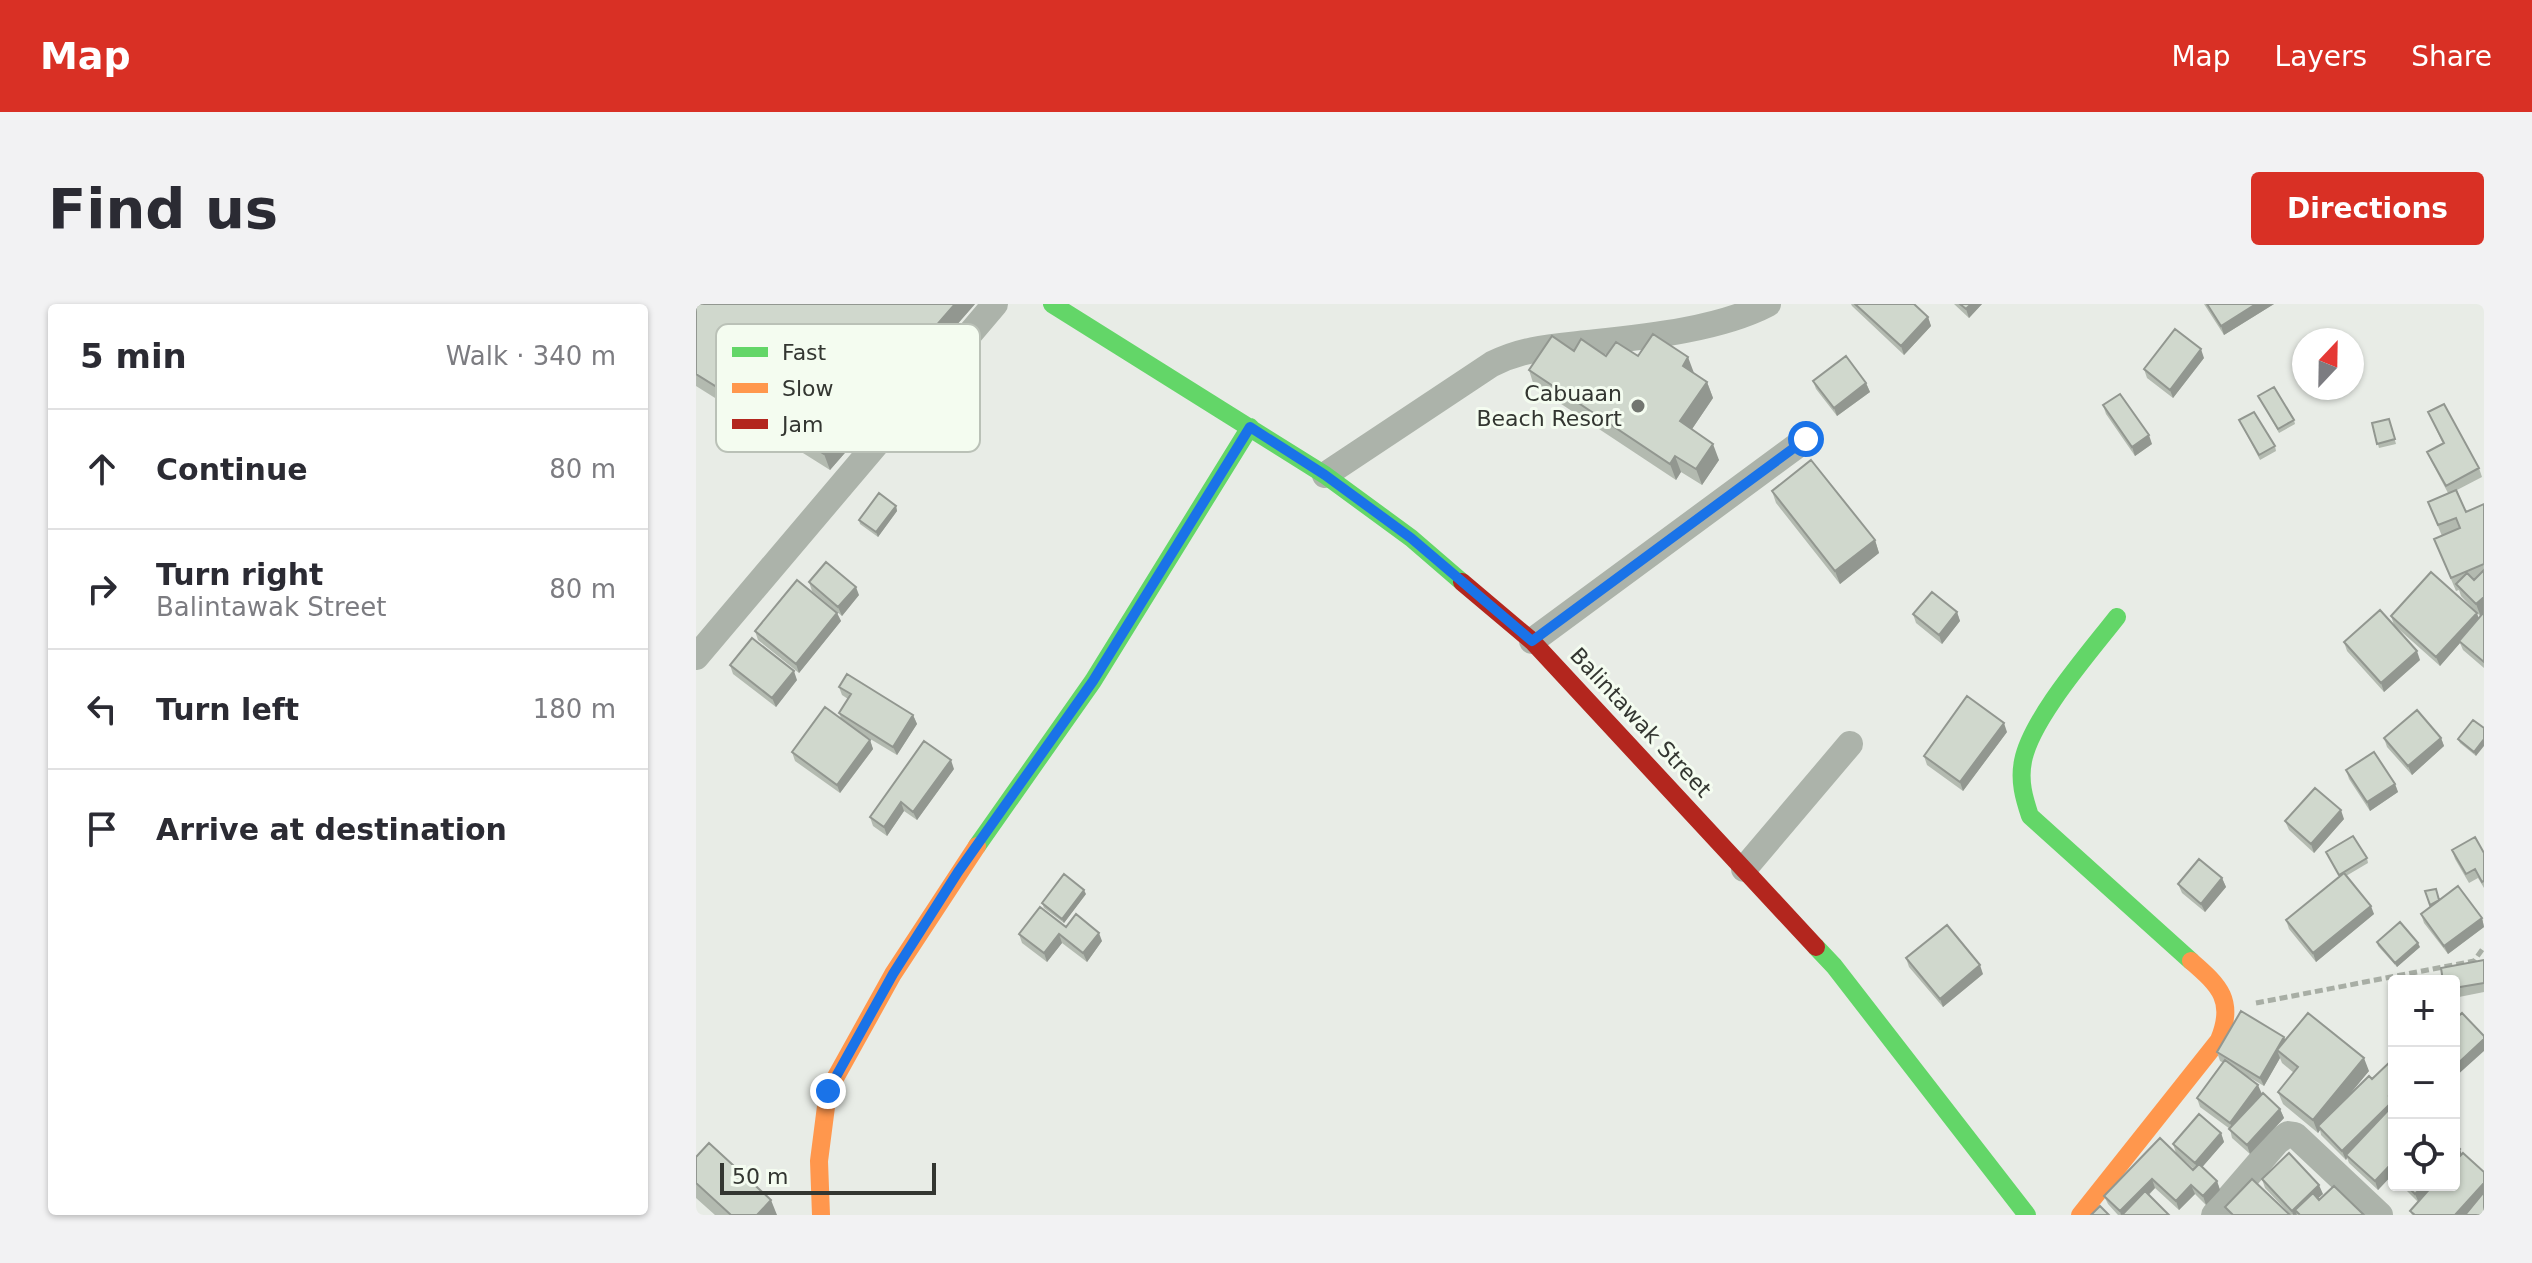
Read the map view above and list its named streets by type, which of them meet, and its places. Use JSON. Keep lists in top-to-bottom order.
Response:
{
  "streets": {
    "street": ["Balintawak Street"]
  },
  "places": ["Cabuaan Beach Resort"],
  "legend": ["Fast", "Slow", "Jam"],
  "scale_bar": "50 m",
  "north": "top",
  "page": {
    "header": "Map",
    "nav": ["Map", "Layers", "Share"],
    "buttons": "Directions",
    "title": "Find us",
    "heading": ["5 min", "Walk · 340 m"],
    "list": [
      ["Continue", "80 m"],
      ["Turn right", "Balintawak Street", "80 m"],
      ["Turn left", "180 m"],
      "Arrive at destination"
    ],
    "map_buttons": ["+", "−"],
    "scale": "50 m"
  }
}
